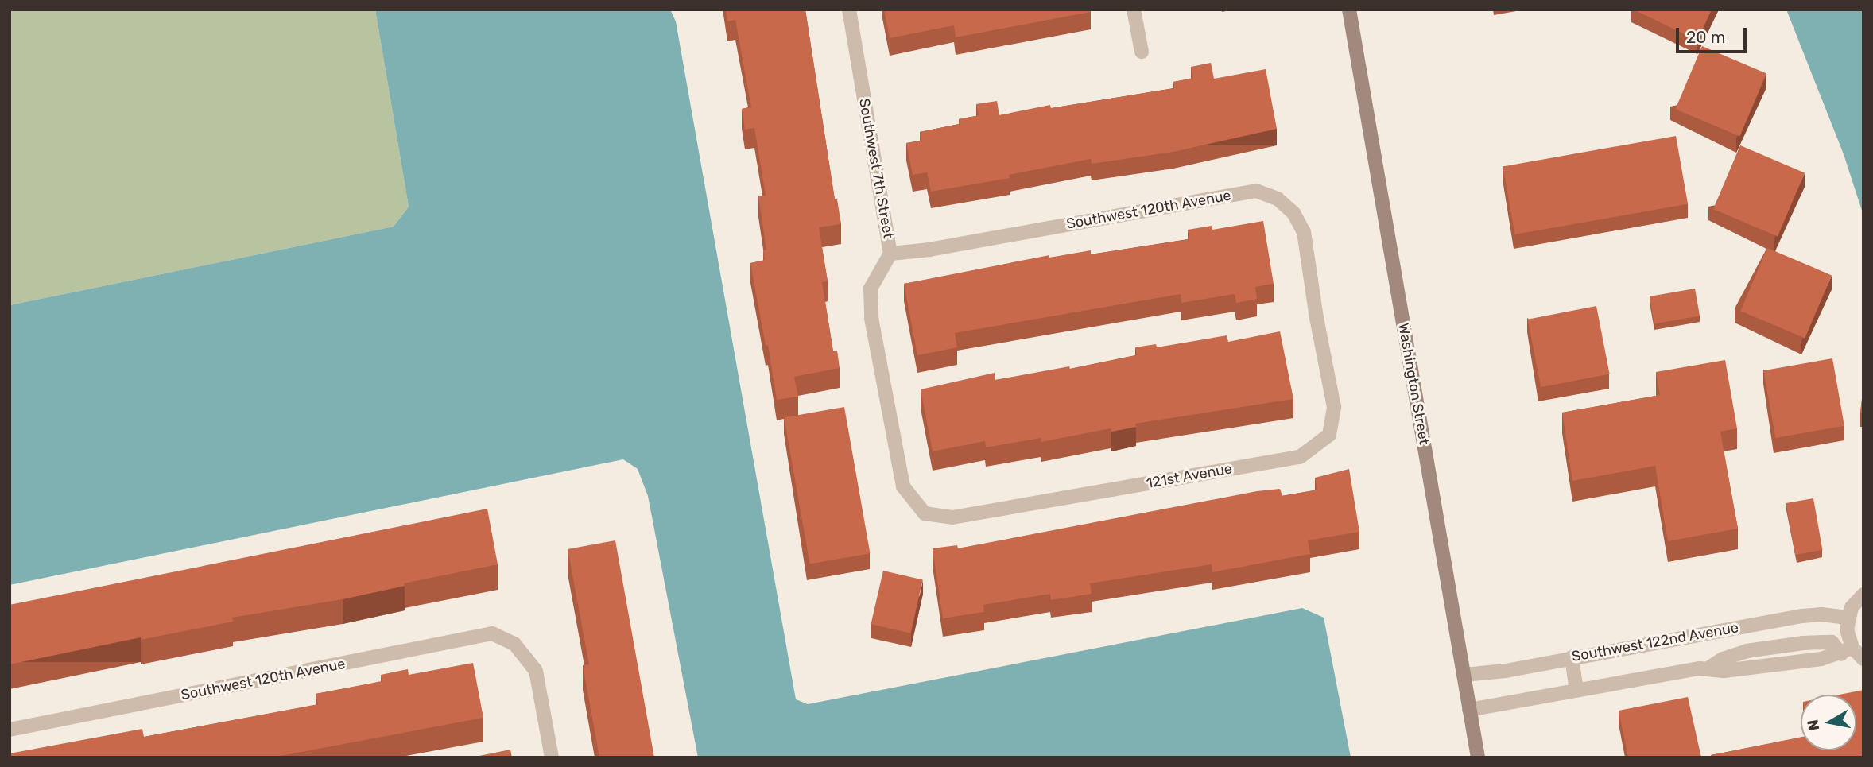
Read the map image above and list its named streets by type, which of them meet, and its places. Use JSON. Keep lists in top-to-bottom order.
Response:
{
  "streets": {
    "street": [
      "Southwest 7th Street",
      "Southwest 120th Avenue",
      "Washington Street",
      "121st Avenue",
      "Southwest 122nd Avenue"
    ]
  },
  "crossings": [
    ["Southwest 7th Street", "Southwest 120th Avenue"],
    ["Southwest 7th Street", "121st Avenue"],
    ["Southwest 120th Avenue", "121st Avenue"],
    ["Washington Street", "Southwest 122nd Avenue"]
  ],
  "scale_bar": "20 m",
  "north": "left"
}
